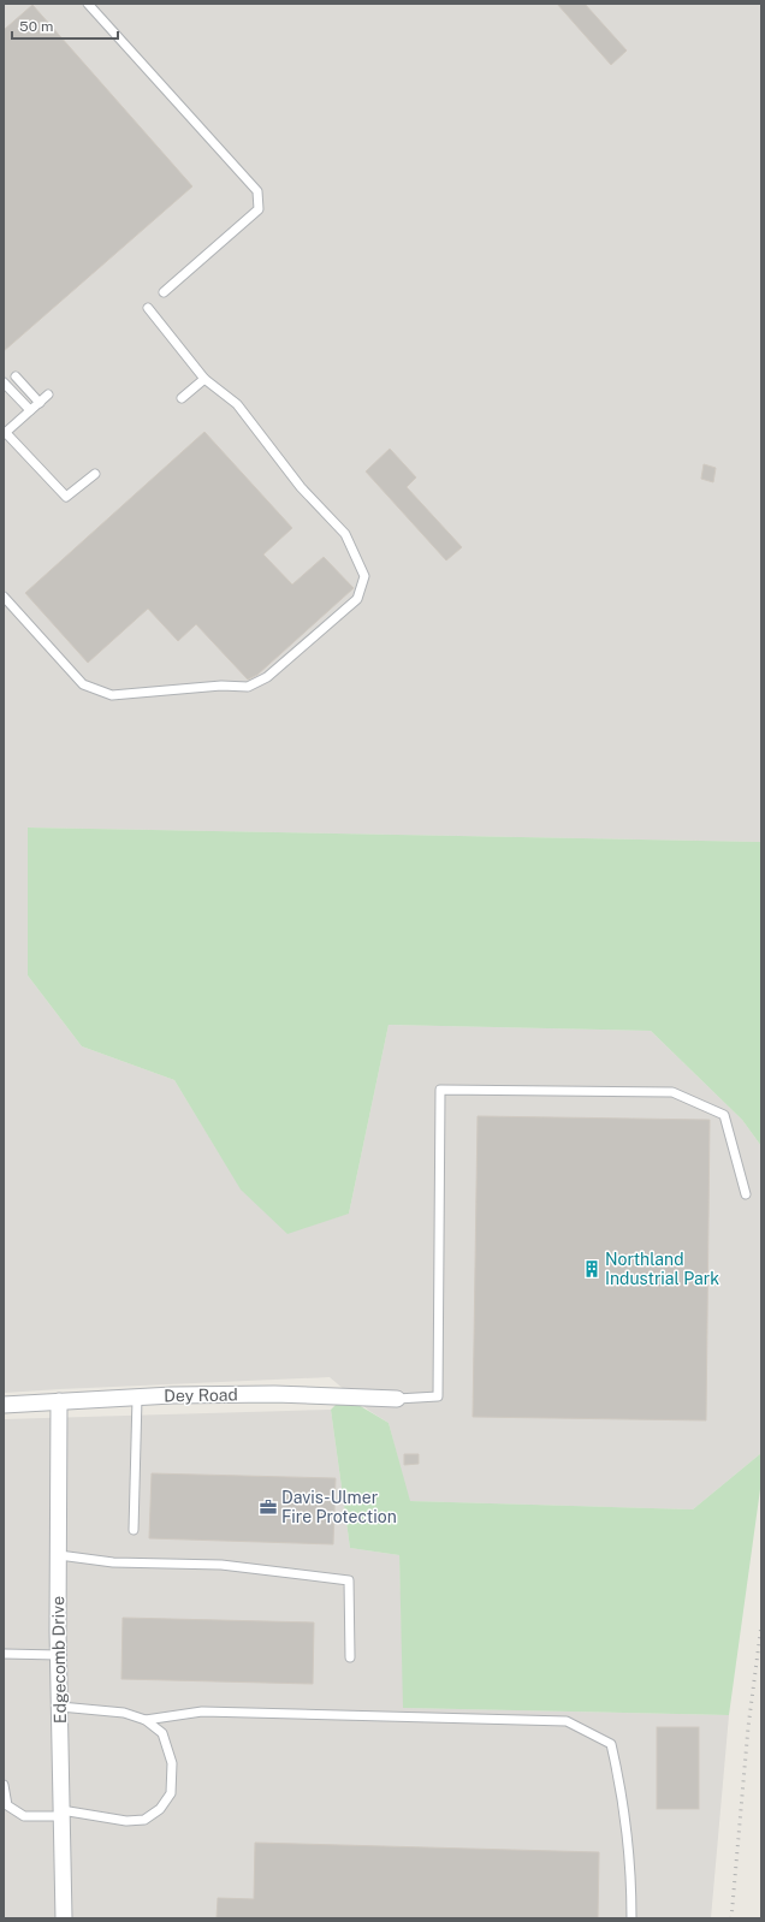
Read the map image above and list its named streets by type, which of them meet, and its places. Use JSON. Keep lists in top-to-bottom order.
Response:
{
  "streets": {
    "street": ["Dey Road", "Edgecomb Drive"]
  },
  "crossings": [
    ["Dey Road", "Edgecomb Drive"]
  ],
  "places": {
    "building": ["Northland Industrial Park"],
    "office": ["Davis-Ulmer Fire Protection"]
  },
  "scale_bar": "50 m"
}
